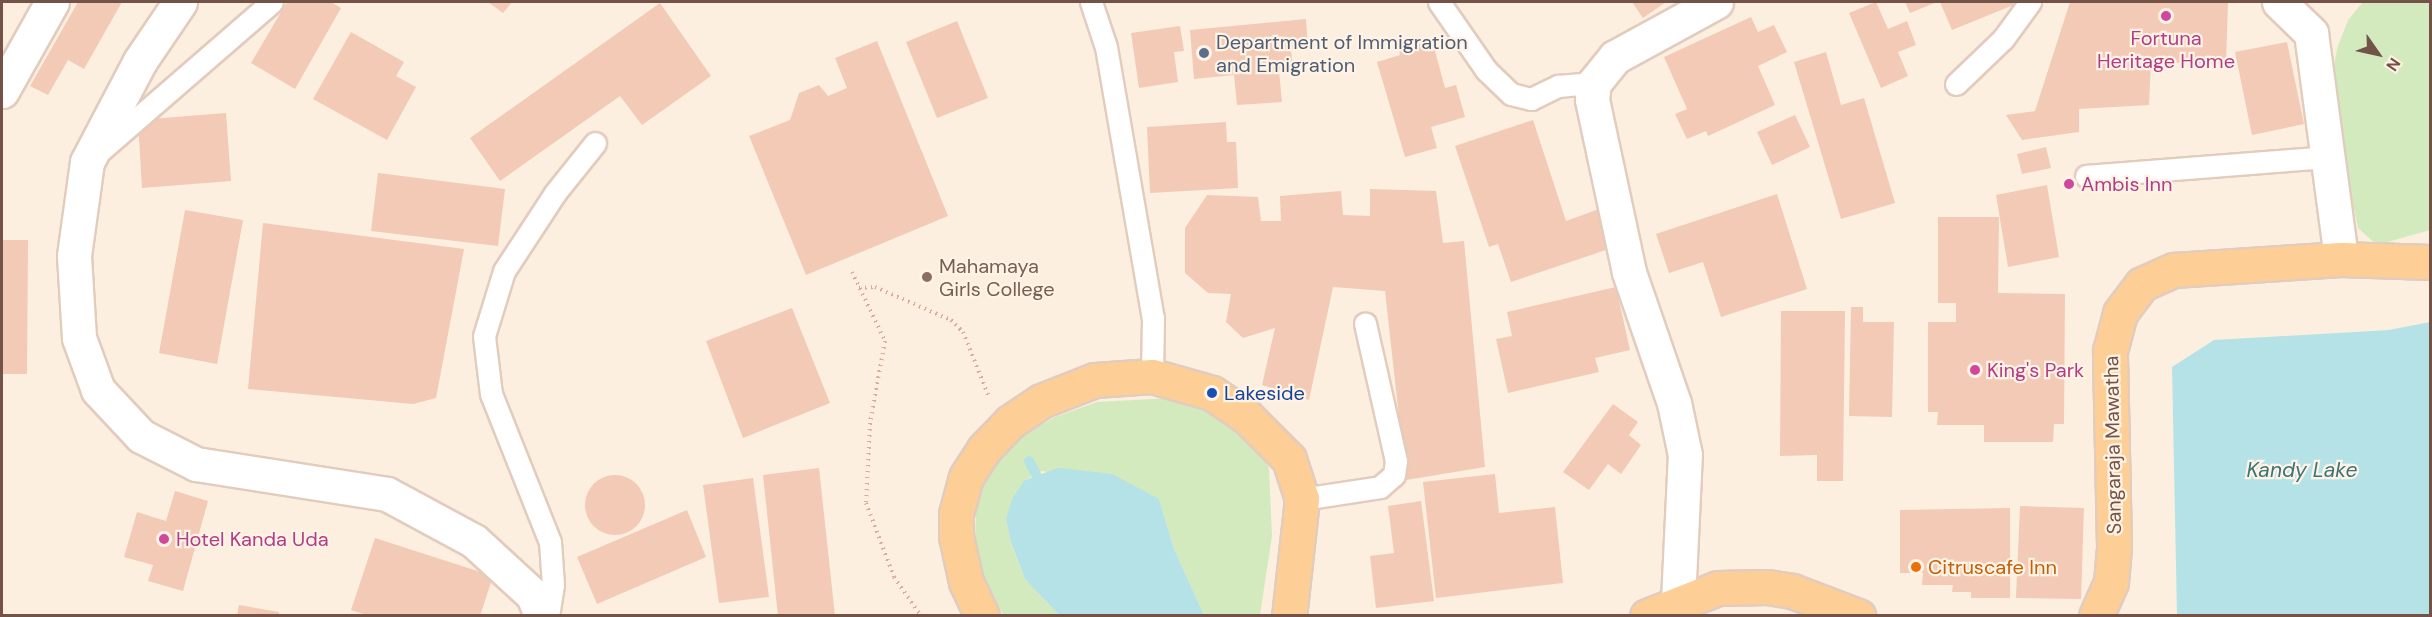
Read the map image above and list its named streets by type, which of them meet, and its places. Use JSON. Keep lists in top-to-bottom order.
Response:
{
  "streets": {
    "main road": ["Sangaraja Mawatha"]
  },
  "water": ["Kandy Lake"],
  "places": [
    "Fortuna Heritage Home",
    "Department of Immigration and Emigration",
    "Ambis Inn",
    "Mahamaya Girls College",
    "King's Park",
    "Lakeside",
    "Hotel Kanda Uda",
    "Citruscafe Inn"
  ],
  "north": "bottom right"
}
